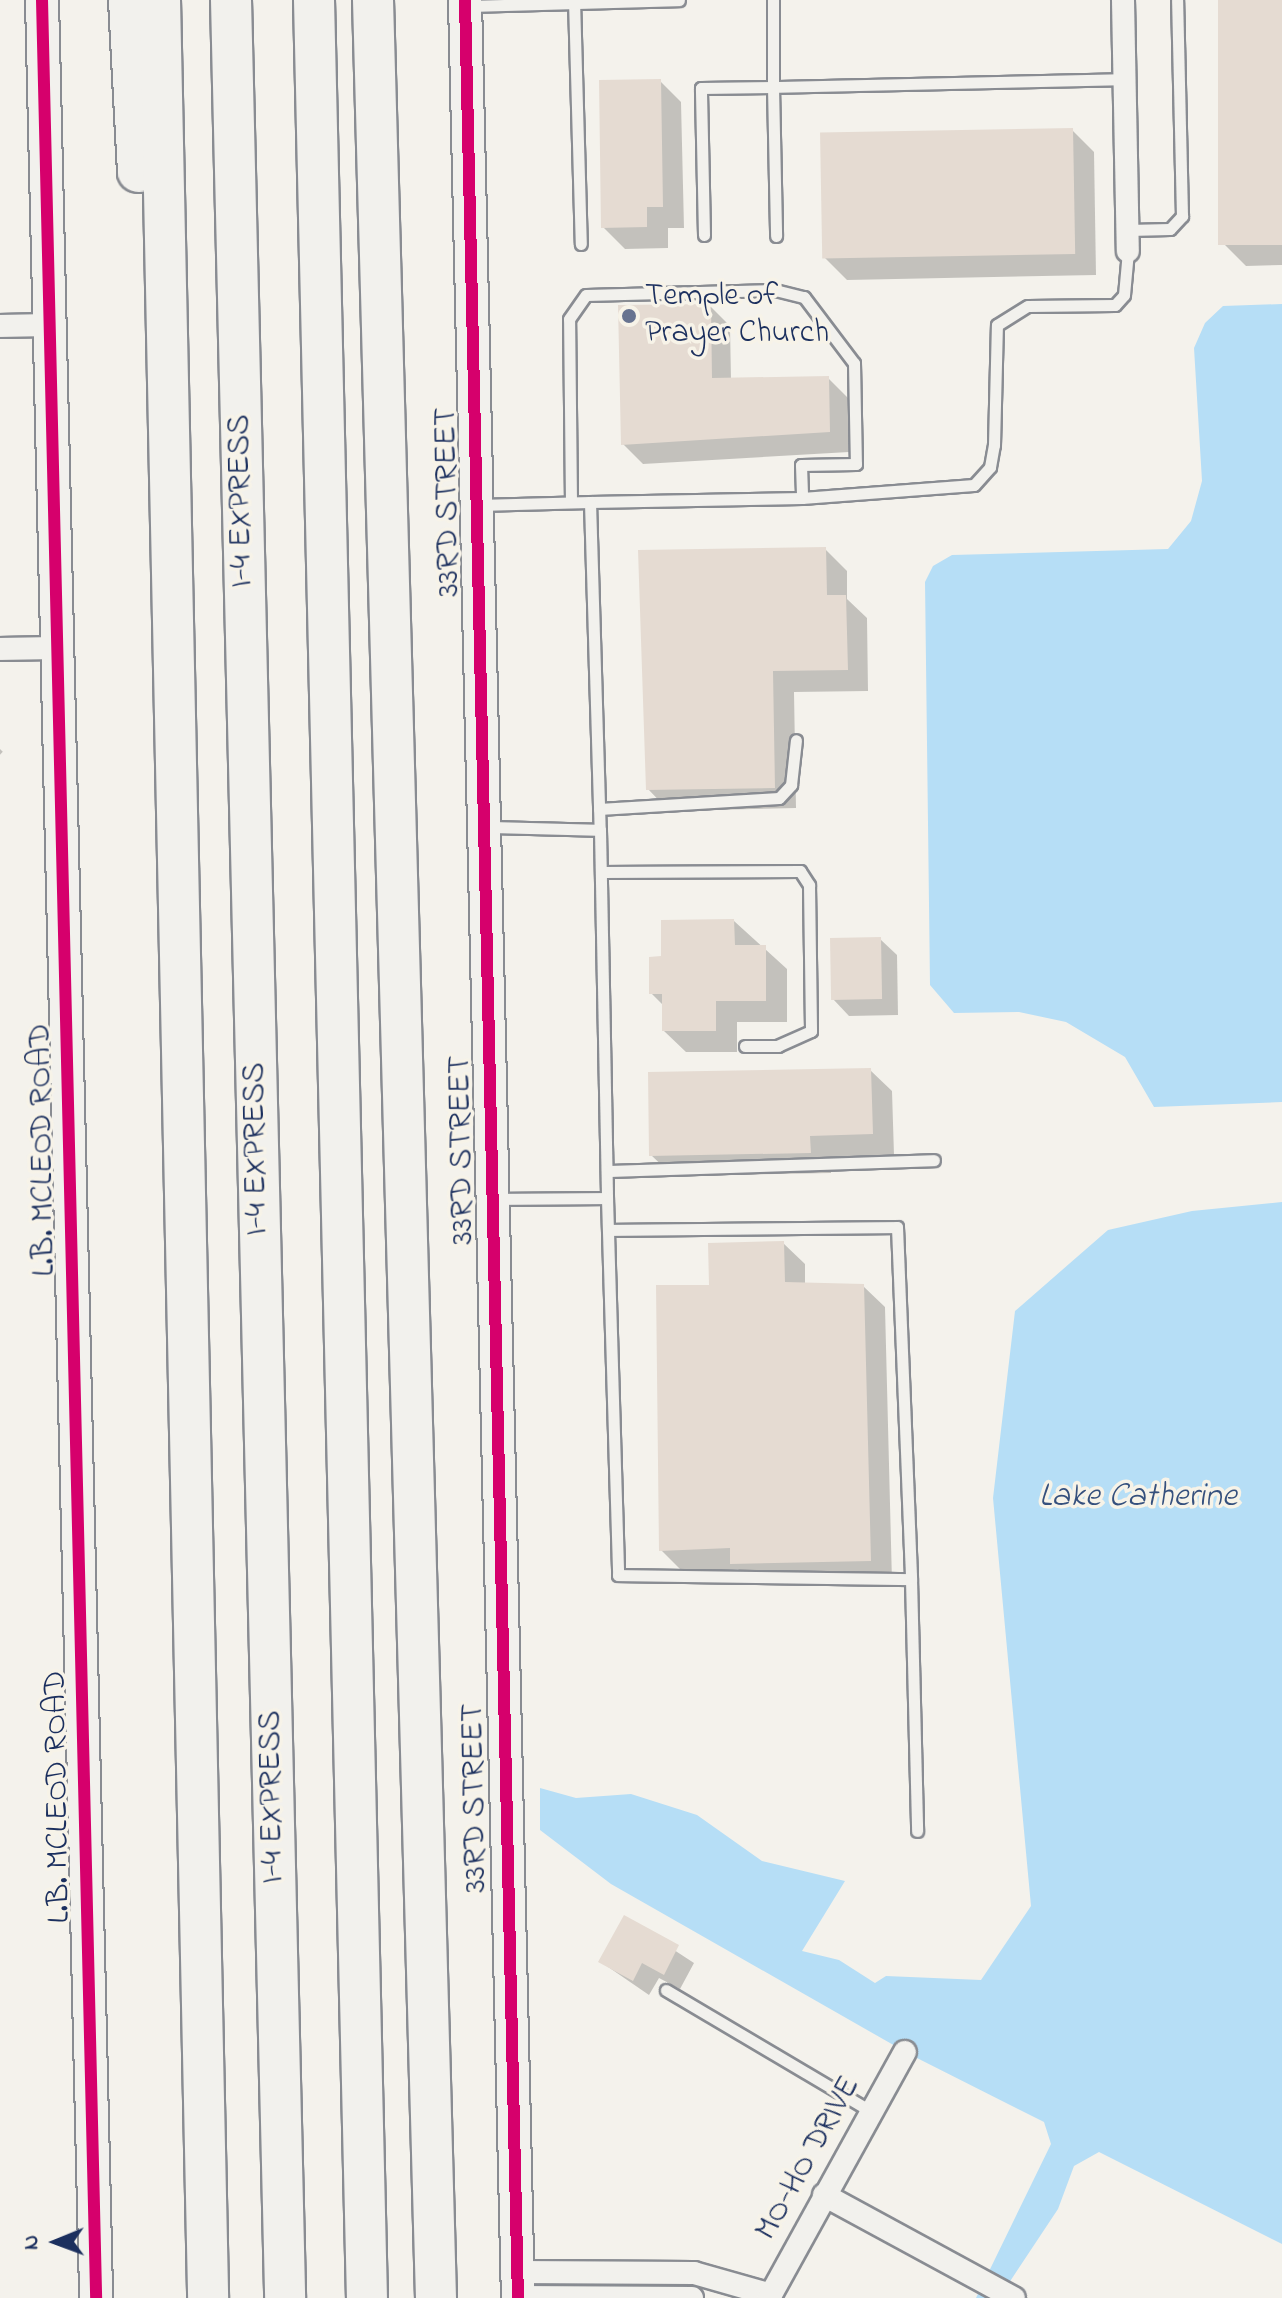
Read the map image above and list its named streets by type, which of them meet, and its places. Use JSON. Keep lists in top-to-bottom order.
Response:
{
  "streets": {
    "highway": ["I-4 EXPRESS"],
    "street": ["33RD STREET", "L.B. MCLEOD ROAD", "MO-HO DRIVE"]
  },
  "water": ["Lake Catherine"],
  "places": ["Temple of Prayer Church"],
  "north": "left"
}
